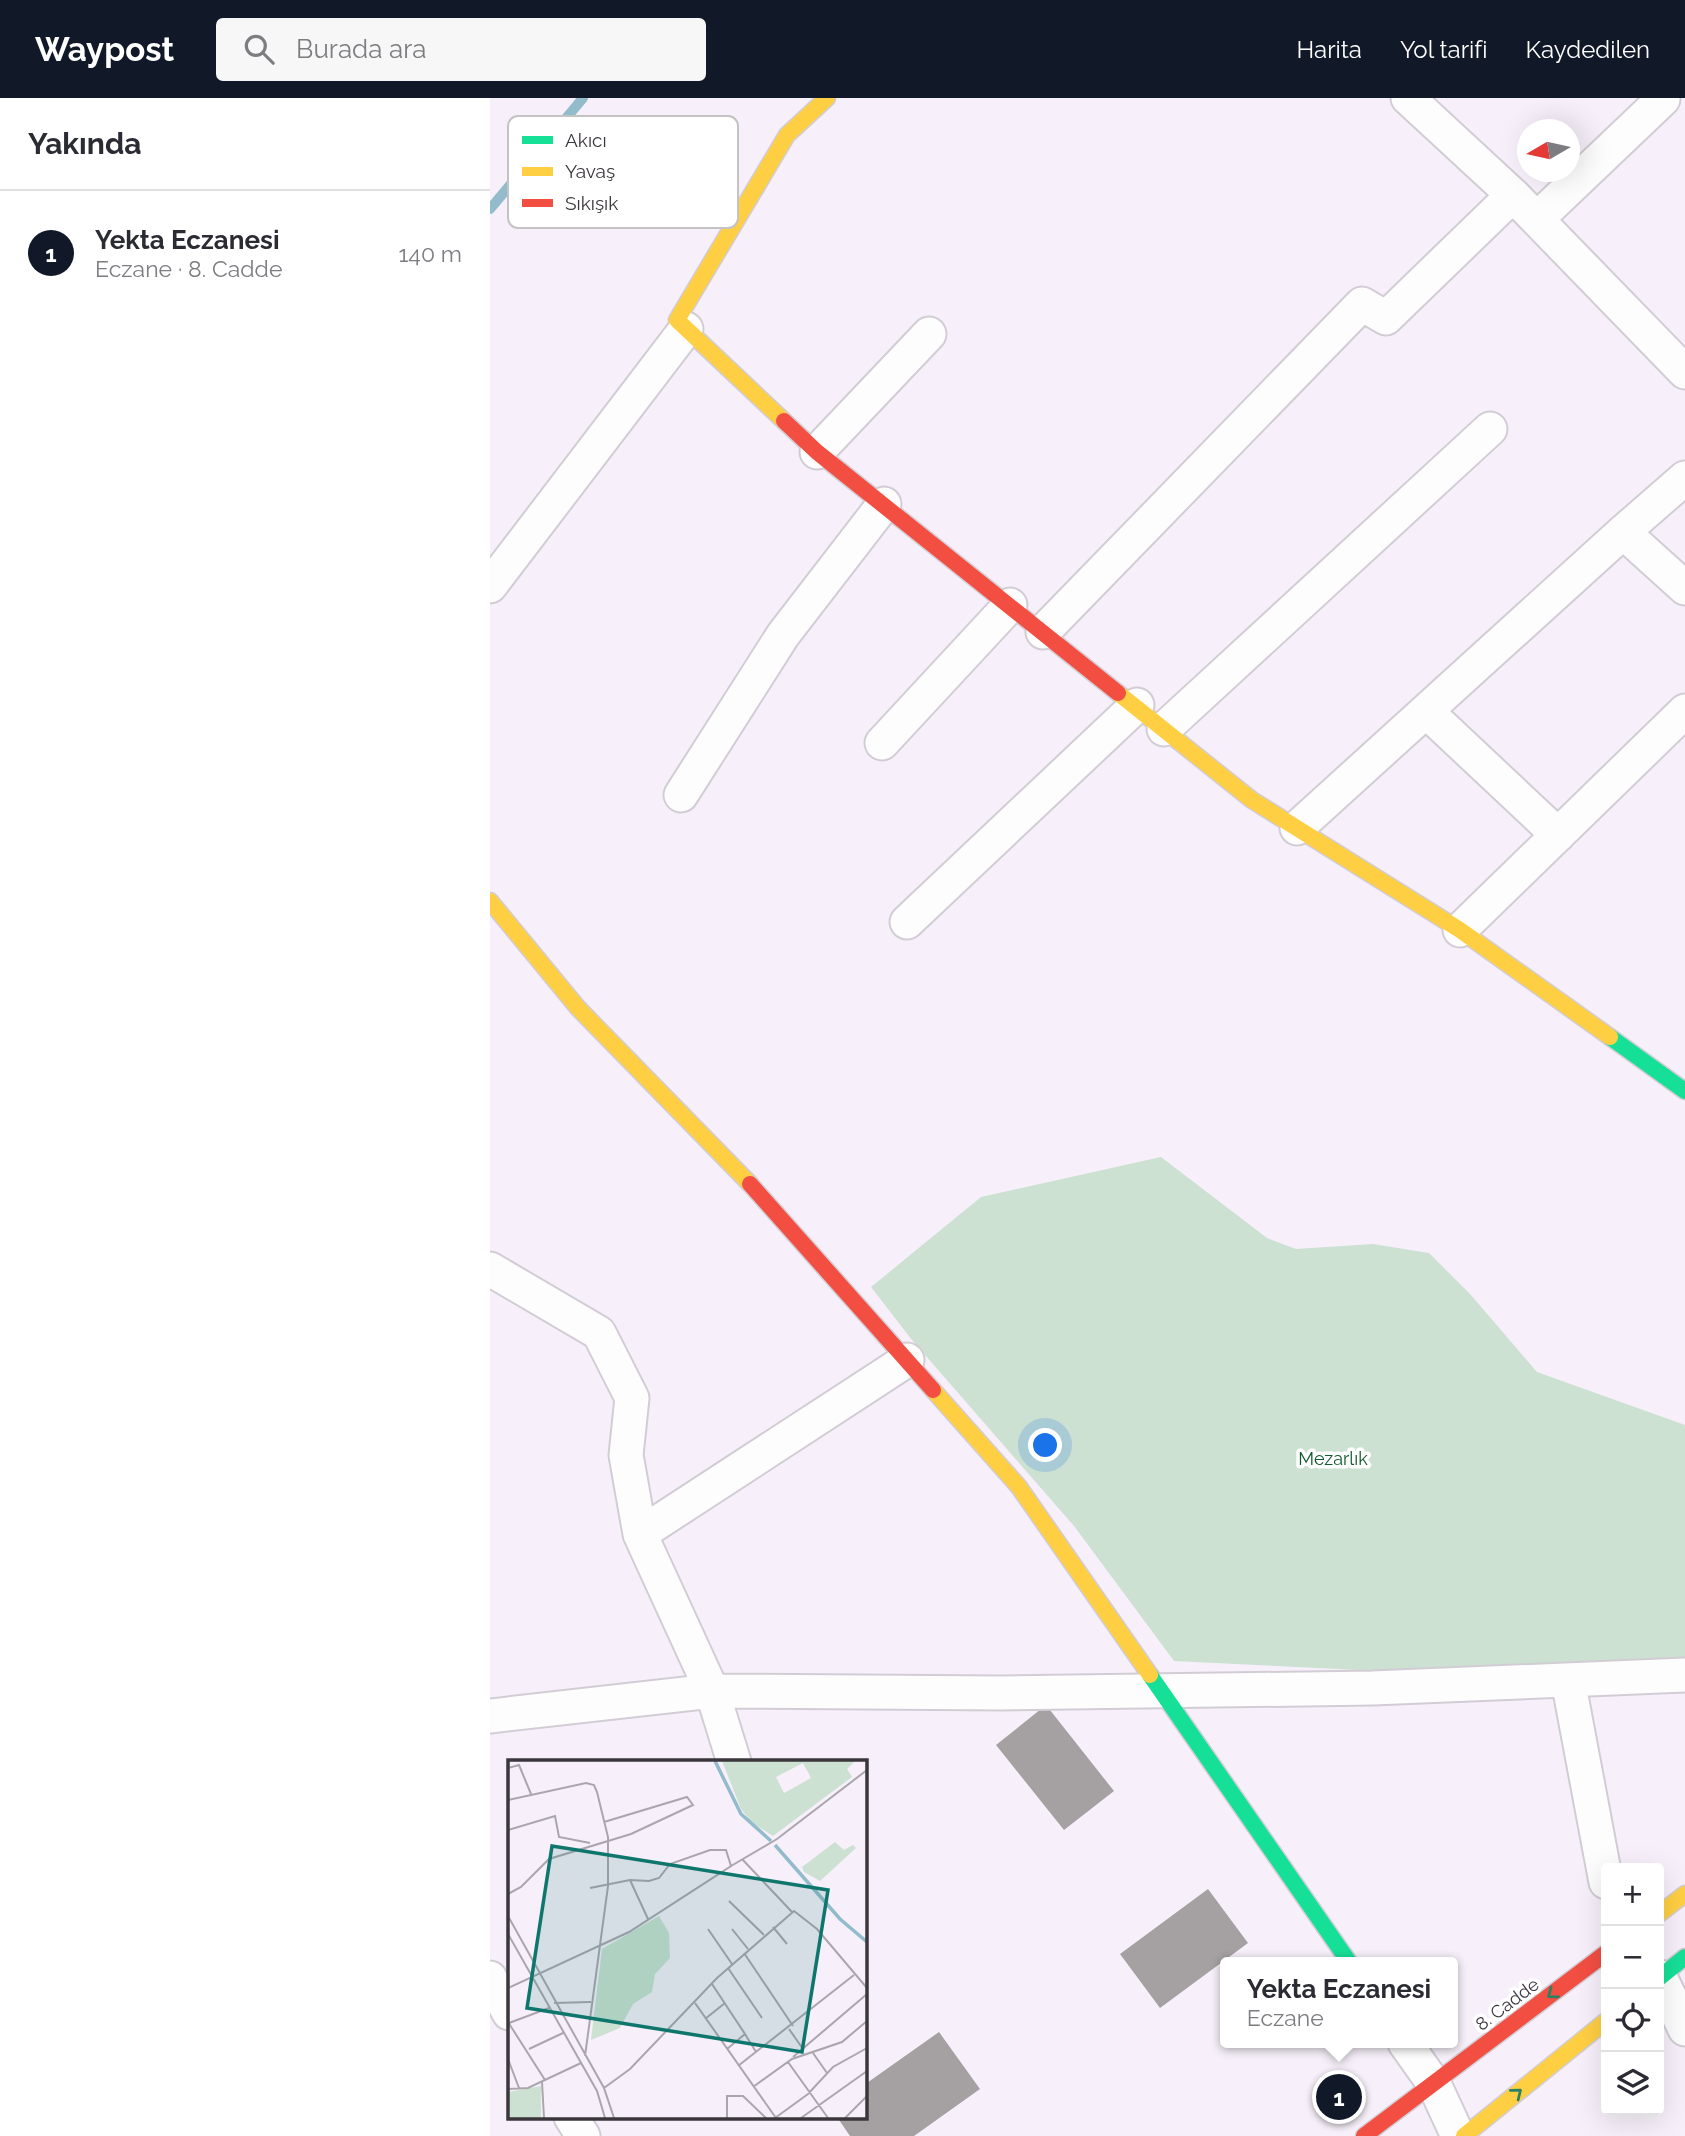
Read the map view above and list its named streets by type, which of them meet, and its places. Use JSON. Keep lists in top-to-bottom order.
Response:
{
  "streets": {
    "street": ["8. Cadde"]
  },
  "parks": ["Mezarlık"],
  "legend": ["Akıcı", "Yavaş", "Sıkışık"],
  "north": "left",
  "page": {
    "header": "Waypost",
    "search": "Burada ara",
    "nav": ["Harita", "Yol tarifi", "Kaydedilen"],
    "heading": "Yakında",
    "list": [
      {
        "mark": "1",
        "name": "Yekta Eczanesi",
        "note": "Eczane · 8. Cadde",
        "value": "140 m"
      }
    ],
    "map_buttons": ["+", "−"],
    "popup": ["Yekta Eczanesi", "Eczane"],
    "pins": "1"
  }
}
